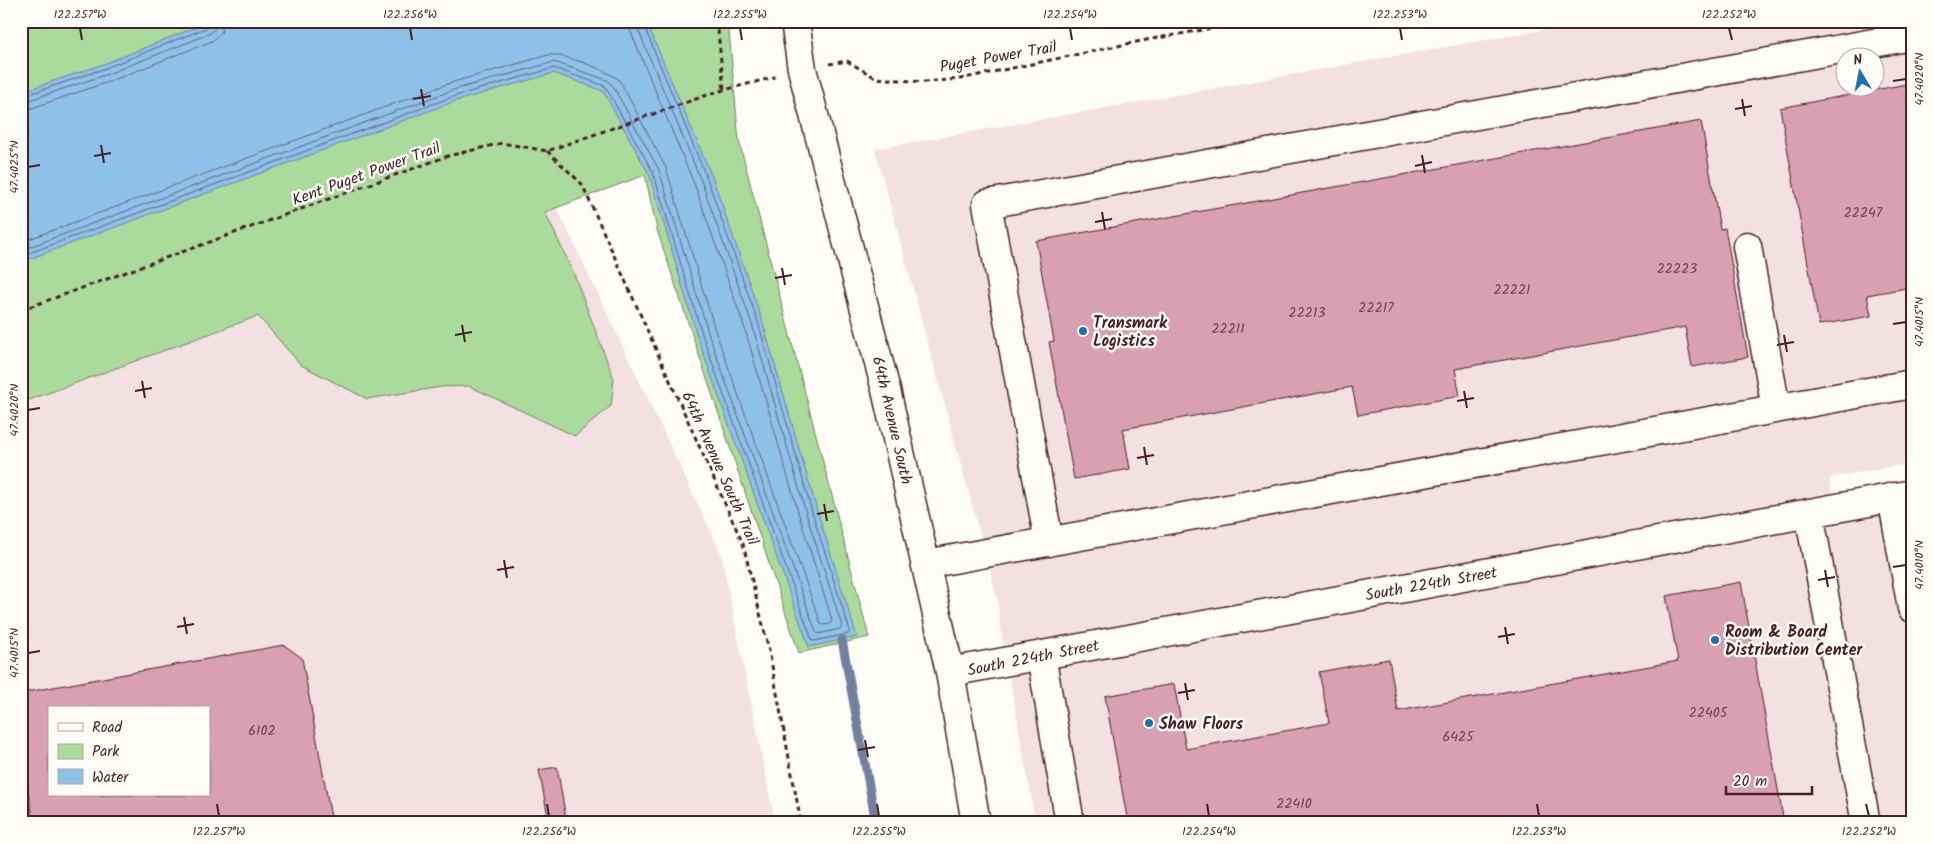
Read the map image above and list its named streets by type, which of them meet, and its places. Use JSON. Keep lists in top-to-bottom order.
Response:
{
  "streets": {
    "street": ["64th Avenue South", "South 224th Street"],
    "path": ["Puget Power Trail", "Kent Puget Power Trail", "64th Avenue South Trail"]
  },
  "crossings": [
    ["Puget Power Trail", "64th Avenue South"],
    ["Kent Puget Power Trail", "64th Avenue South Trail"],
    ["64th Avenue South", "South 224th Street"]
  ],
  "places": ["Transmark Logistics", "Room & Board Distribution Center", "Shaw Floors"],
  "house_numbers": [
    "22247",
    "22223",
    "22221",
    "22217",
    "22213",
    "22211",
    "22405",
    "6102",
    "6425",
    "22410"
  ],
  "legend": ["Road", "Park", "Water"],
  "scale_bar": "20 m",
  "north": "top",
  "coordinates": [
    "122.257°W",
    "122.256°W",
    "122.255°W",
    "122.254°W",
    "122.253°W",
    "122.252°W",
    "47.4020°N",
    "47.4025°N",
    "47.4015°N",
    "47.4010°N"
  ]
}
